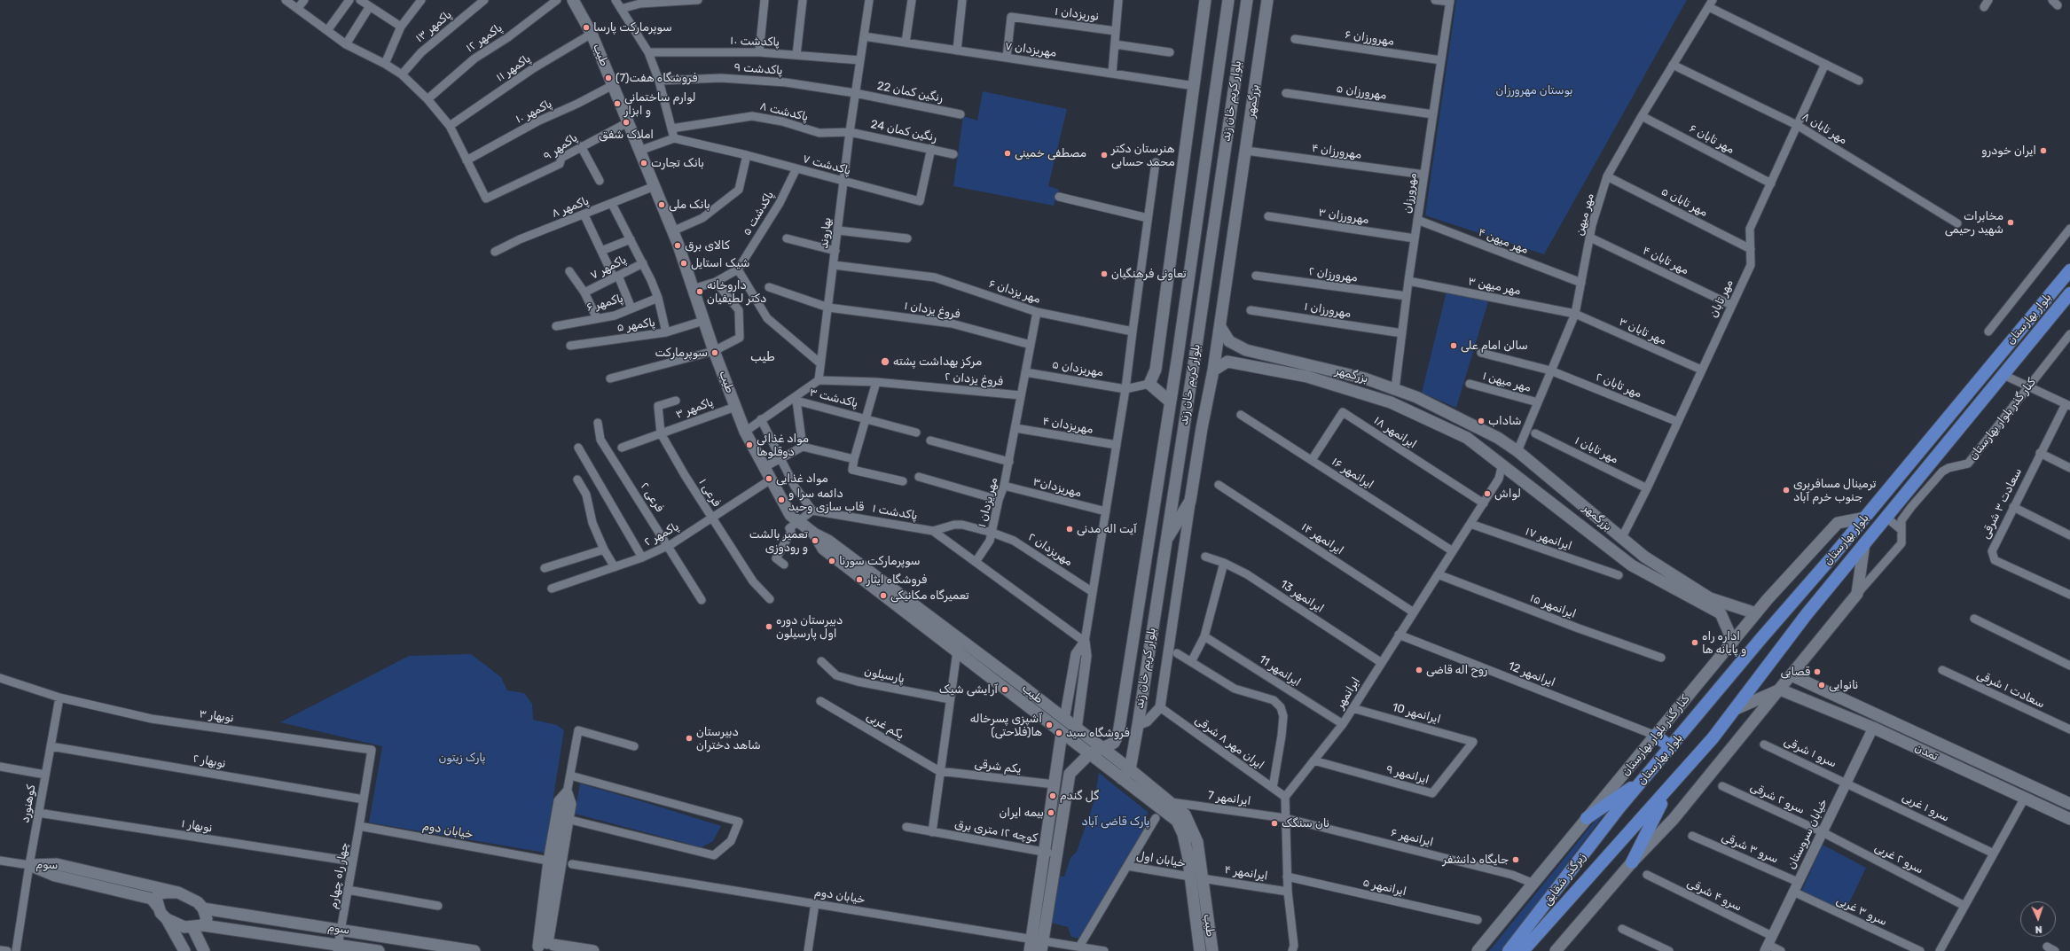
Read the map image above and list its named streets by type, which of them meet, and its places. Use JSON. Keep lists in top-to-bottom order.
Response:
{
  "streets": {
    "main road": [
      "طیب",
      "بلوار کریم خان زند",
      "بزرگمهر",
      "بلوار بهارستان",
      "کنار گذر بلوار بهارستان",
      "تمدن",
      "سوم",
      "زیرگذر شقایق"
    ],
    "street": [
      "نوریزدان ۱",
      "پاکمهر ۱۳",
      "پاکمهر ۱۲",
      "مهرورزان ۶",
      "پاکدشت ۱۰",
      "مهریزدان ۷",
      "پاکمهر ۱۱",
      "پاکدشت ۹",
      "رنگین کمان 22",
      "مهرورزان ۵",
      "پاکمهر ۱۰",
      "پاکدشت ۸",
      "مهر تابان ۸",
      "رنگین کمان 24",
      "مهر تابان ۶",
      "پاکمهر ۹",
      "مهرورزان ۴",
      "پاکدشت ۷",
      "مهرورزان",
      "مهر تابان ۵",
      "پاکمهر ۸",
      "پاکدشت ۵",
      "مهر میهن",
      "مهرورزان ۳",
      "بهاروند",
      "مهر میهن ۴",
      "مهر تابان ۴",
      "پاکمهر ۷",
      "مهرورزان ۲",
      "مهر میهن ۳",
      "مهر یزدان ۶",
      "مهر تابان",
      "پاکمهر ۶",
      "فروغ یزدان ۱",
      "مهرورزان ۱",
      "پاکمهر ۵",
      "مهر تابان ۳",
      "مهریزدان ۵",
      "فروغ یزدان ۲",
      "مهر میهن ۱",
      "مهر تابان ۲",
      "پاکدشت ۳",
      "پاکمهر ۳",
      "مهریزدان ۴",
      "ایرانمهر ۱۸",
      "مهر تابان ۱",
      "ایرانمهر ۱۶",
      "مهریزدان۳",
      "فرعی ۱",
      "فرعی ۲",
      "مهر یزدان ۱",
      "سعادت ۳ شرقی",
      "پاکدشت ۱",
      "پاکمهر ۲",
      "ایرانمهر ۱۴",
      "ایرانمهر ۱۷",
      "مهریزدان ۲",
      "ایرانمهر 13",
      "ایرانمهر ۱۵",
      "ایرانمهر 11",
      "ایرانمهر 12",
      "پارسیلون",
      "سعادت ۱ شرقی",
      "ایرانمهر",
      "ایرانمهر 10",
      "نوبهار ۳",
      "یکم غربی",
      "ایران مهر ٨ شرقی",
      "سرو ۱ شرقی",
      "نوبهار ۲",
      "یکم شرقی",
      "ایرانمهر ۹",
      "ایرانمهر 7",
      "سرو ۲ شرقی",
      "کوهنورد",
      "سرو ۱ غربی",
      "نوبهار ۱",
      "خیابان دوم",
      "کوچه ۱۲ متری برق",
      "خیابان سروستان",
      "ایرانمهر ۶",
      "سرو ۳ شرقی",
      "سرو ۲ غربی",
      "خیابان اول",
      "ایرانمهر ۴",
      "چهار راه چهارم",
      "ایرانمهر ۵",
      "سرو ۴ شرقی",
      "سرو ۳ غربی"
    ]
  },
  "crossings": [
    ["نوریزدان ۱", "مهریزدان ۷"],
    ["مهرورزان ۶", "مهرورزان"],
    ["پاکدشت ۱۰", "بهاروند"],
    ["مهریزدان ۷", "بهاروند"],
    ["طیب", "پاکمهر ۱۱"],
    ["طیب", "بلوار کریم خان زند"],
    ["طیب", "پاکمهر ۱۰"],
    ["طیب", "پاکمهر ۹"],
    ["طیب", "پاکمهر ۸"],
    ["طیب", "پاکمهر ۵"],
    ["طیب", "پاکمهر ۳"],
    ["طیب", "پاکمهر ۲"],
    ["طیب", "ایرانمهر 7"],
    ["طیب", "خیابان اول"],
    ["طیب", "ایرانمهر ۴"],
    ["پاکدشت ۹", "رنگین کمان 22"],
    ["پاکدشت ۹", "بهاروند"],
    ["رنگین کمان 22", "بهاروند"],
    ["مهرورزان ۵", "مهرورزان"],
    ["بلوار کریم خان زند", "کوچه ۱۲ متری برق"],
    ["بزرگمهر", "مهرورزان ۴"],
    ["بزرگمهر", "مهرورزان"],
    ["بزرگمهر", "مهر میهن"],
    ["بزرگمهر", "مهر تابان"],
    ["بزرگمهر", "کنار گذر بلوار بهارستان"],
    ["بزرگمهر", "ایرانمهر"],
    ["پاکمهر ۱۰", "پاکمهر ۹"],
    ["پاکدشت ۸", "رنگین کمان 24"],
    ["پاکدشت ۸", "بهاروند"],
    ["مهر تابان ۸", "مهر میهن"],
    ["مهر تابان ۸", "مهر تابان"],
    ["رنگین کمان 24", "پاکدشت ۷"],
    ["رنگین کمان 24", "بهاروند"],
    ["مهر تابان ۶", "مهر میهن"],
    ["مهر تابان ۶", "مهر تابان"],
    ["مهرورزان ۴", "مهرورزان"],
    ["پاکدشت ۷", "پاکدشت ۵"],
    ["پاکدشت ۷", "بهاروند"],
    ["مهرورزان", "مهرورزان ۳"],
    ["مهرورزان", "مهر میهن ۴"],
    ["مهرورزان", "مهرورزان ۲"],
    ["مهرورزان", "مهر میهن ۳"],
    ["مهرورزان", "مهرورزان ۱"],
    ["مهر تابان ۵", "مهر میهن"],
    ["مهر تابان ۵", "مهر تابان"],
    ["مهر میهن", "مهر میهن ۴"],
    ["مهر میهن", "مهر تابان ۴"],
    ["مهر میهن", "مهر میهن ۳"],
    ["مهر میهن", "مهر تابان ۳"],
    ["مهر میهن", "مهر میهن ۱"],
    ["مهر میهن", "مهر تابان ۲"],
    ["بهاروند", "مهر یزدان ۶"],
    ["بهاروند", "فروغ یزدان ۱"],
    ["بهاروند", "فروغ یزدان ۲"],
    ["مهر تابان ۴", "مهر تابان"],
    ["مهر میهن ۳", "مهر تابان ۳"],
    ["مهر یزدان ۶", "مهر یزدان ۱"],
    ["مهر تابان", "مهر تابان ۳"],
    ["مهر تابان", "مهر تابان ۲"],
    ["مهر تابان", "مهر تابان ۱"],
    ["فروغ یزدان ۱", "مهر یزدان ۱"],
    ["بلوار بهارستان", "کنار گذر بلوار بهارستان"],
    ["بلوار بهارستان", "زیرگذر شقایق"],
    ["مهریزدان ۵", "مهر یزدان ۱"],
    ["فروغ یزدان ۲", "مهر یزدان ۱"],
    ["پاکمهر ۳", "فرعی ۱"],
    ["کنار گذر بلوار بهارستان", "ایرانمهر 12"],
    ["کنار گذر بلوار بهارستان", "تمدن"],
    ["کنار گذر بلوار بهارستان", "ایرانمهر ۶"],
    ["مهریزدان ۴", "مهر یزدان ۱"],
    ["ایرانمهر ۱۸", "ایرانمهر ۱۶"],
    ["ایرانمهر ۱۸", "ایرانمهر"],
    ["ایرانمهر ۱۶", "ایرانمهر"],
    ["مهریزدان۳", "مهر یزدان ۱"],
    ["فرعی ۱", "پاکمهر ۲"],
    ["فرعی ۲", "پاکمهر ۲"],
    ["مهر یزدان ۱", "پاکدشت ۱"],
    ["مهر یزدان ۱", "مهریزدان ۲"],
    ["پاکدشت ۱", "مهریزدان ۲"],
    ["ایرانمهر ۱۴", "ایرانمهر"],
    ["ایرانمهر ۱۷", "ایرانمهر"],
    ["ایرانمهر 13", "ایرانمهر"],
    ["ایرانمهر ۱۵", "ایرانمهر"],
    ["ایرانمهر 11", "ایرانمهر"],
    ["ایرانمهر 12", "ایرانمهر"],
    ["ایرانمهر", "ایرانمهر 10"],
    ["ایرانمهر", "ایران مهر ٨ شرقی"],
    ["ایرانمهر", "ایرانمهر ۹"],
    ["ایرانمهر 10", "ایرانمهر ۹"],
    ["نوبهار ۳", "نوبهار ۲"],
    ["نوبهار ۳", "کوهنورد"],
    ["یکم غربی", "یکم شرقی"],
    ["سرو ۱ شرقی", "سرو ۱ غربی"],
    ["سرو ۱ شرقی", "خیابان سروستان"],
    ["تمدن", "خیابان سروستان"],
    ["نوبهار ۲", "کوهنورد"],
    ["ایرانمهر 7", "ایرانمهر ۶"],
    ["سرو ۲ شرقی", "خیابان سروستان"],
    ["سرو ۲ شرقی", "سرو ۲ غربی"],
    ["کوهنورد", "نوبهار ۱"],
    ["کوهنورد", "سوم"],
    ["سرو ۱ غربی", "خیابان سروستان"],
    ["نوبهار ۱", "چهار راه چهارم"],
    ["خیابان دوم", "چهار راه چهارم"],
    ["خیابان سروستان", "سرو ۳ شرقی"],
    ["خیابان سروستان", "سرو ۲ غربی"],
    ["خیابان سروستان", "سرو ۴ شرقی"],
    ["خیابان سروستان", "سرو ۳ غربی"],
    ["خیابان اول", "ایرانمهر ۴"],
    ["سوم", "چهار راه چهارم"]
  ],
  "districts": ["طیب"],
  "parks": ["بوستان مهرورزان", "پارک زیتون", "پارک قاضی آباد"],
  "places": [
    "سوپرمارکت پارسا",
    "فروشگاه هفت(7)",
    "لوارم ساختمانی و ابزار",
    "املاک شفق",
    "ایران خودرو",
    "مصطفی خمینی",
    "هنرستان دکتر محمد حسابی",
    "بانک تجارت",
    "بانک ملی",
    "مخابرات شهید رحیمی",
    "کالای برق",
    "شیک استایل",
    "تعاونی فرهنگیان",
    "داروخانه دکتر لطیفیان",
    "سالن امام علی",
    "سوپرمارکت",
    "مرکز بهداشت پشته",
    "شاداب",
    "مواد غذائی دوقلوها",
    "مواد غذایی",
    "ترمینال مسافربری جنوب خرم آباد",
    "لواش",
    "دائمه سرا و قاب سازی وحید",
    "آیت اله مدنی",
    "تعمیر بالشت و رودوزی",
    "سوپرمارکت سورنا",
    "فروشگاه ایثار",
    "تعمیرگاه مکانیکی",
    "دبیرستان دوره اول پارسیلون",
    "اداره راه و پایانه ها",
    "روح اله قاضی",
    "قصابی",
    "نانوایی",
    "آرایشی شیک",
    "آشپزی پسرخاله ها(فلاحتی)",
    "فروشگاه سید",
    "دبیرستان شاهد دختران",
    "گل گندم",
    "بیمه ایران",
    "نان سنگک",
    "جایگاه دانشفر"
  ],
  "north": "bottom"
}
